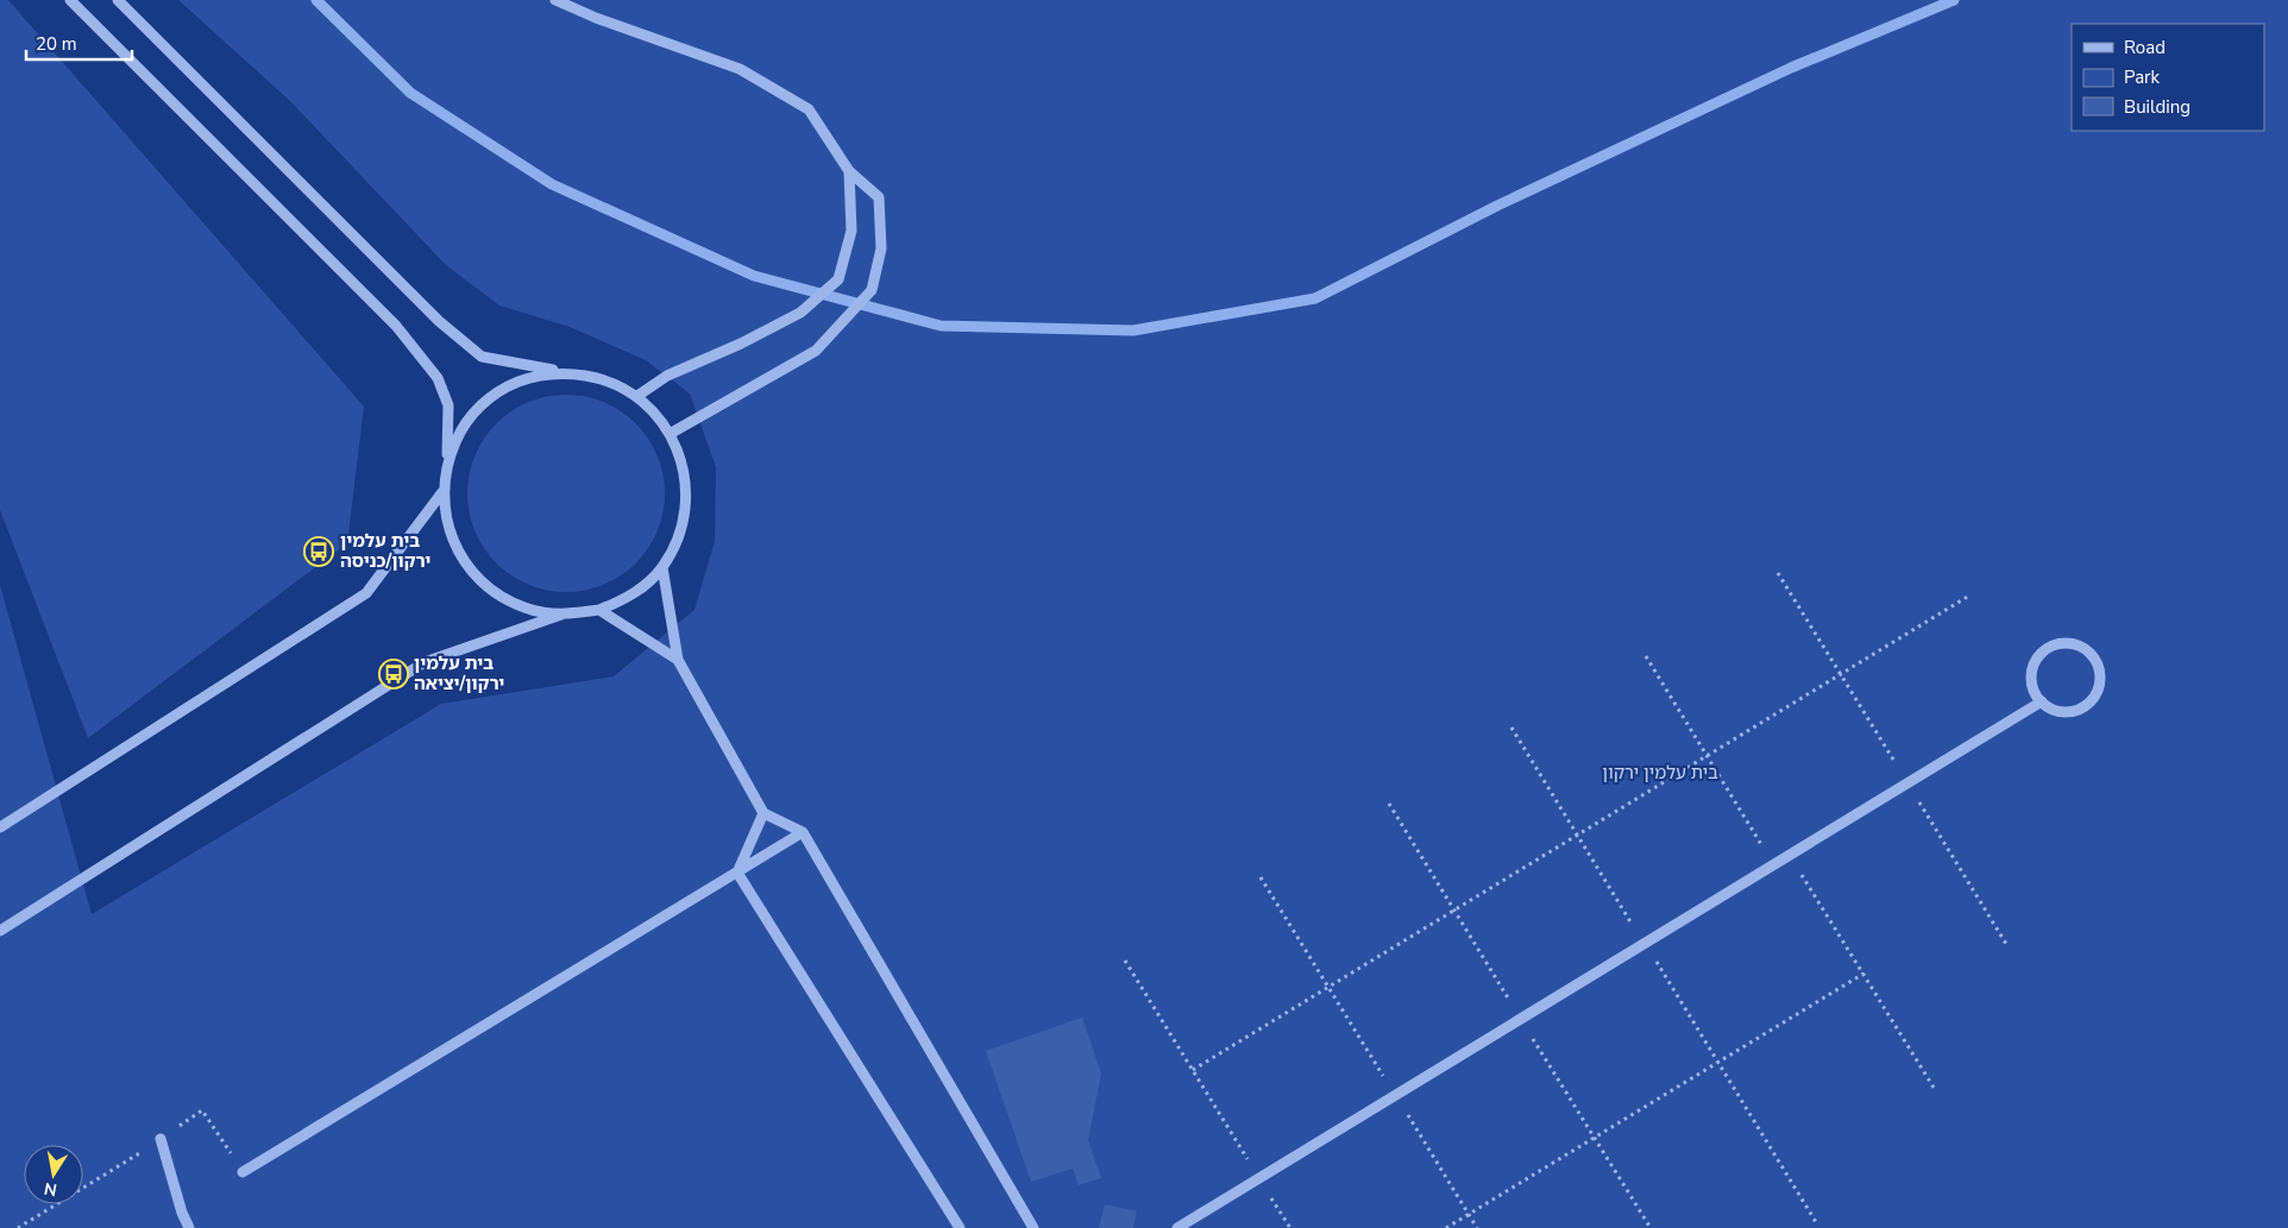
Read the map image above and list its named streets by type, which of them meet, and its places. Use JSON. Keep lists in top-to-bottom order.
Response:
{
  "parks": ["בית עלמין ירקון"],
  "places": {
    "bus stop": ["בית עלמין ירקון/כניסה", "בית עלמין ירקון/יציאה"]
  },
  "legend": ["Road", "Park", "Building"],
  "scale_bar": "20 m",
  "north": "bottom"
}
